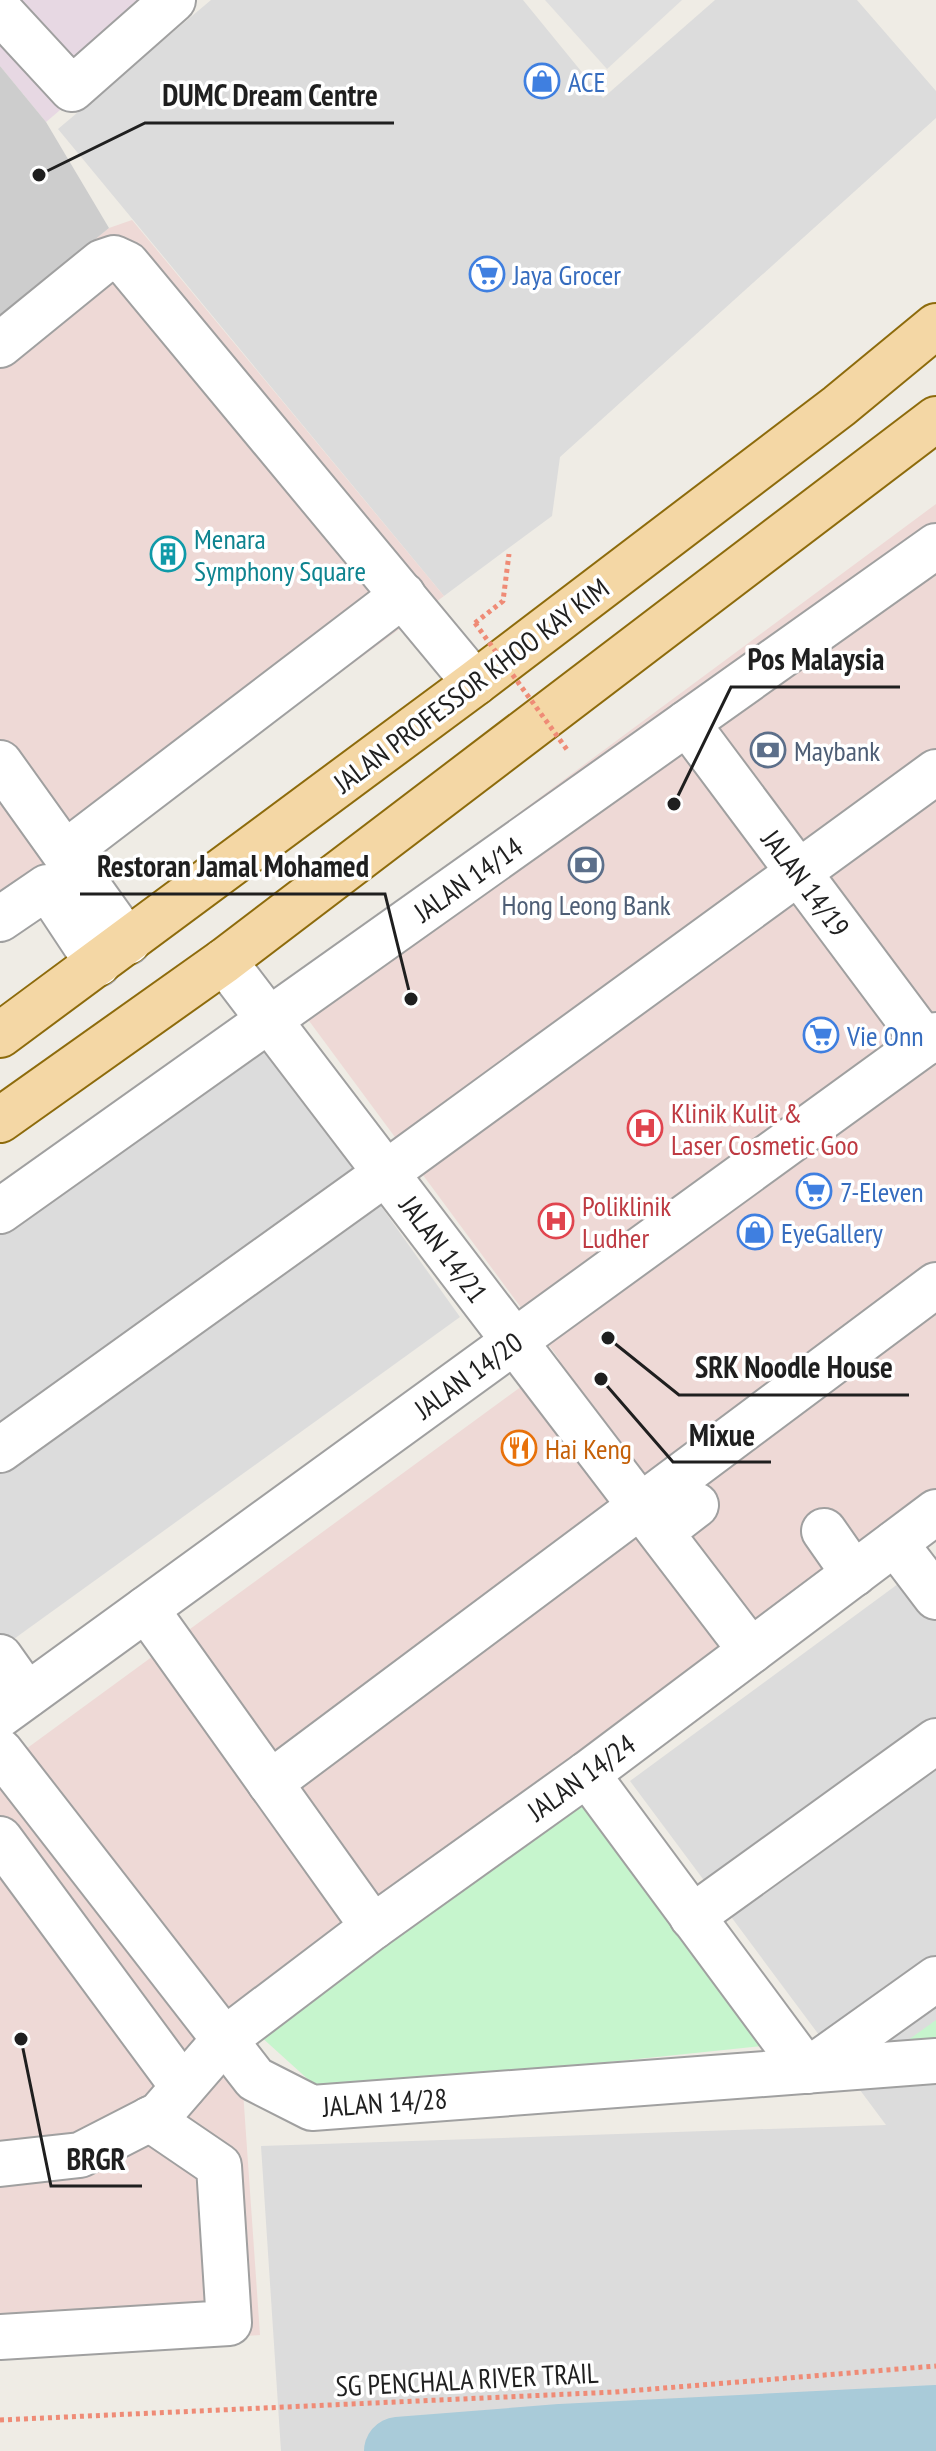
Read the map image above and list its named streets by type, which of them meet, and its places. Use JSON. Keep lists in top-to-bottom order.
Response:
{
  "streets": {
    "main road": ["JALAN PROFESSOR KHOO KAY KIM"],
    "street": [
      "JALAN 14/14",
      "JALAN 14/19",
      "JALAN 14/21",
      "JALAN 14/20",
      "JALAN 14/24",
      "JALAN 14/28"
    ],
    "path": ["SG PENCHALA RIVER TRAIL"]
  },
  "crossings": [
    ["JALAN 14/14", "JALAN 14/19"],
    ["JALAN 14/14", "JALAN 14/21"],
    ["JALAN 14/19", "JALAN 14/20"],
    ["JALAN 14/21", "JALAN 14/20"],
    ["JALAN 14/21", "JALAN 14/24"],
    ["JALAN 14/24", "JALAN 14/28"]
  ],
  "places": {
    "shop": ["ACE", "EyeGallery"],
    "other": [
      "DUMC Dream Centre",
      "Pos Malaysia",
      "Restoran Jamal Mohamed",
      "SRK Noodle House",
      "Mixue",
      "BRGR"
    ],
    "supermarket": ["Jaya Grocer", "Vie Onn", "7-Eleven"],
    "building": ["Menara Symphony Square"],
    "bank": ["Maybank", "Hong Leong Bank"],
    "hospital": ["Klinik Kulit & Laser Cosmetic Goo", "Poliklinik Ludher"],
    "restaurant": ["Hai Keng"]
  }
}
